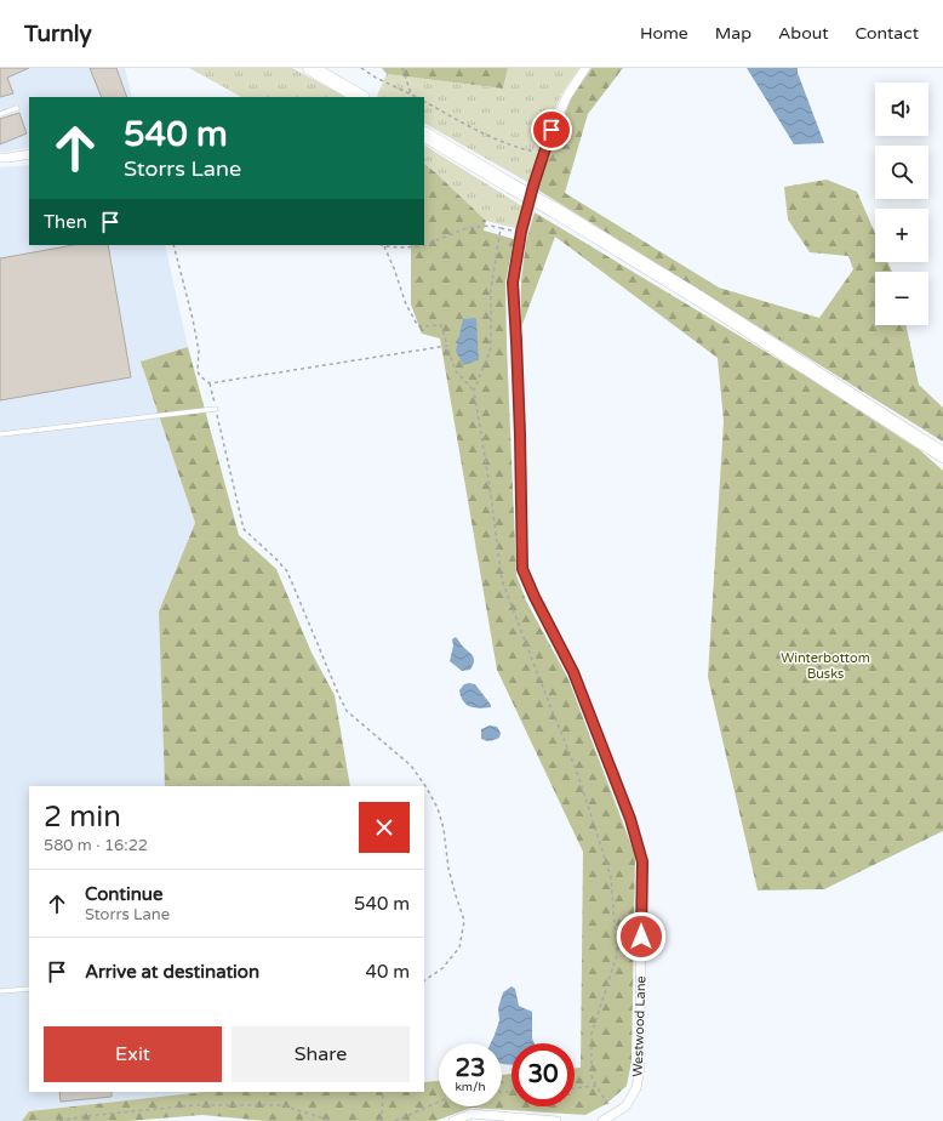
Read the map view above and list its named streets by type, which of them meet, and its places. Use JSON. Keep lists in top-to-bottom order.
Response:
{
  "streets": {
    "street": ["Westwood Lane"]
  },
  "parks": ["Winterbottom Busks"],
  "page": {
    "header": "Turnly",
    "nav": [
      "Home",
      "Map",
      "About",
      "Contact"
    ],
    "map_buttons": ["+", "−"],
    "turn": ["540 m", "Storrs Lane"],
    "then": "Then",
    "heading": ["2 min", "580 m · 16:22"],
    "list": [
      {
        "name": "Continue",
        "note": "Storrs Lane",
        "value": "540 m"
      },
      {
        "name": "Arrive at destination",
        "value": "40 m"
      }
    ],
    "buttons": ["Exit", "Share"],
    "speed": "23 km/h",
    "limit": "30"
  }
}
